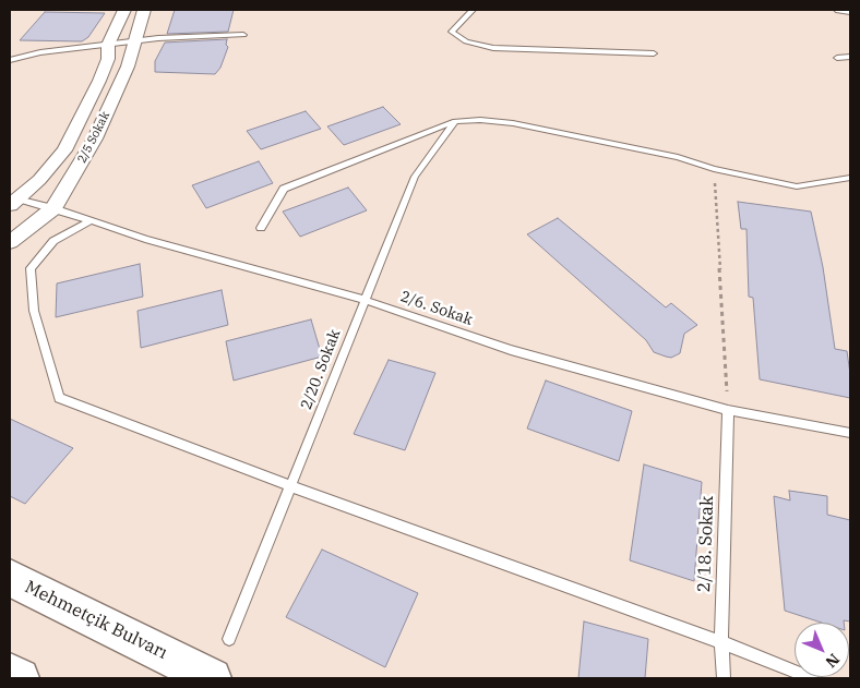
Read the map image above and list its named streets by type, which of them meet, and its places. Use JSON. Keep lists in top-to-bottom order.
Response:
{
  "streets": {
    "main road": ["Mehmetçik Bulvarı"],
    "street": ["2/5 Sokak"],
    "lane": ["2/6. Sokak", "2/20. Sokak", "2/18. Sokak"]
  },
  "crossings": [
    ["2/5 Sokak", "2/6. Sokak"],
    ["2/6. Sokak", "2/20. Sokak"],
    ["2/6. Sokak", "2/18. Sokak"]
  ],
  "north": "bottom right"
}
